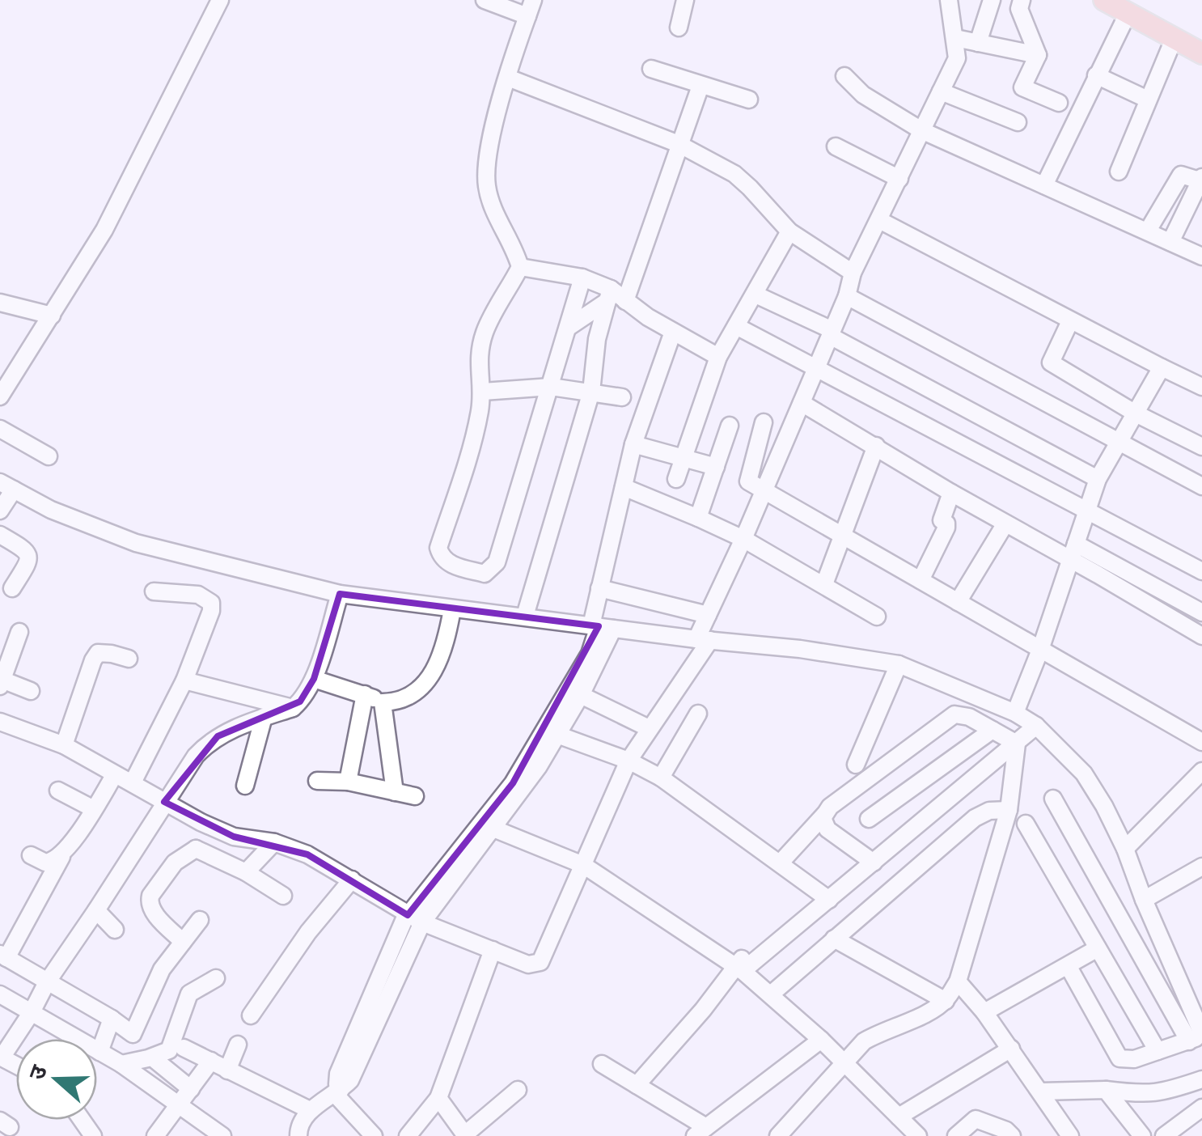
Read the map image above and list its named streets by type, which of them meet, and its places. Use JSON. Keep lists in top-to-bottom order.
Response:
{
  "north": "left"
}
